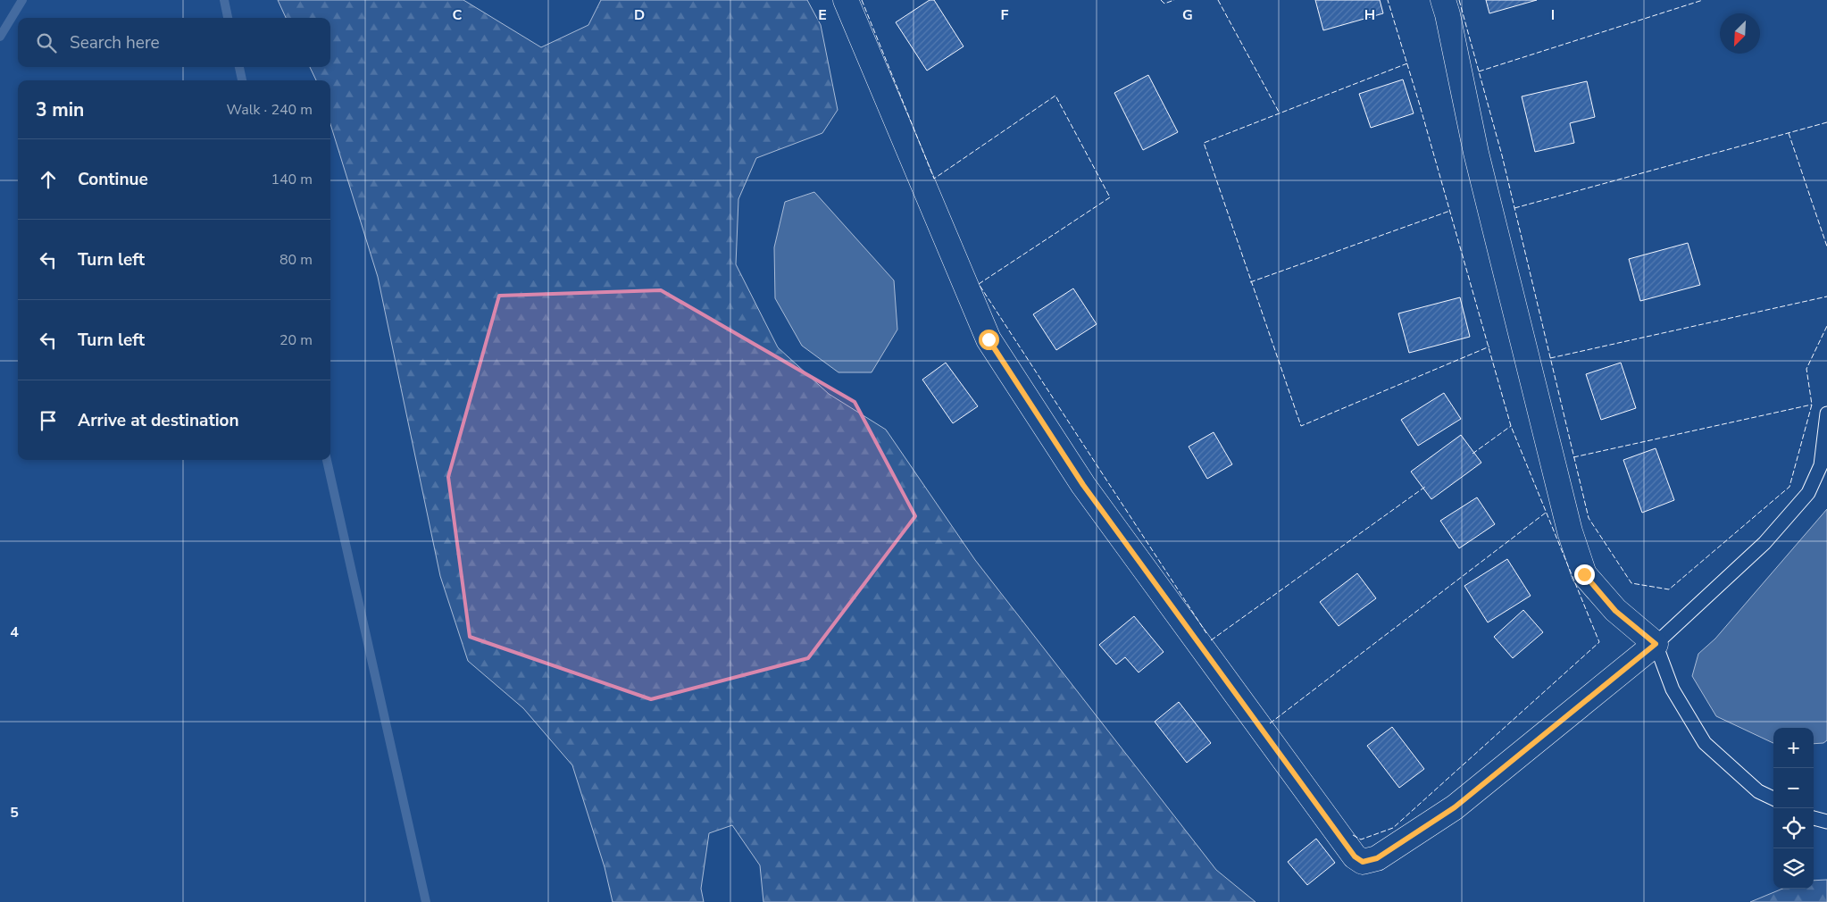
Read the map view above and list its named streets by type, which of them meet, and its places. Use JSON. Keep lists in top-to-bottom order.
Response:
{
  "north": "bottom left",
  "page": {
    "search": "Search here",
    "heading": ["3 min", "Walk · 240 m"],
    "list": [
      ["Continue", "140 m"],
      ["Turn left", "80 m"],
      ["Turn left", "20 m"],
      "Arrive at destination"
    ],
    "map_buttons": ["+", "−"]
  },
  "grid": {
    "columns": [
      "C",
      "D",
      "E",
      "F",
      "G",
      "H",
      "I"
    ],
    "rows": ["4", "5"]
  }
}
